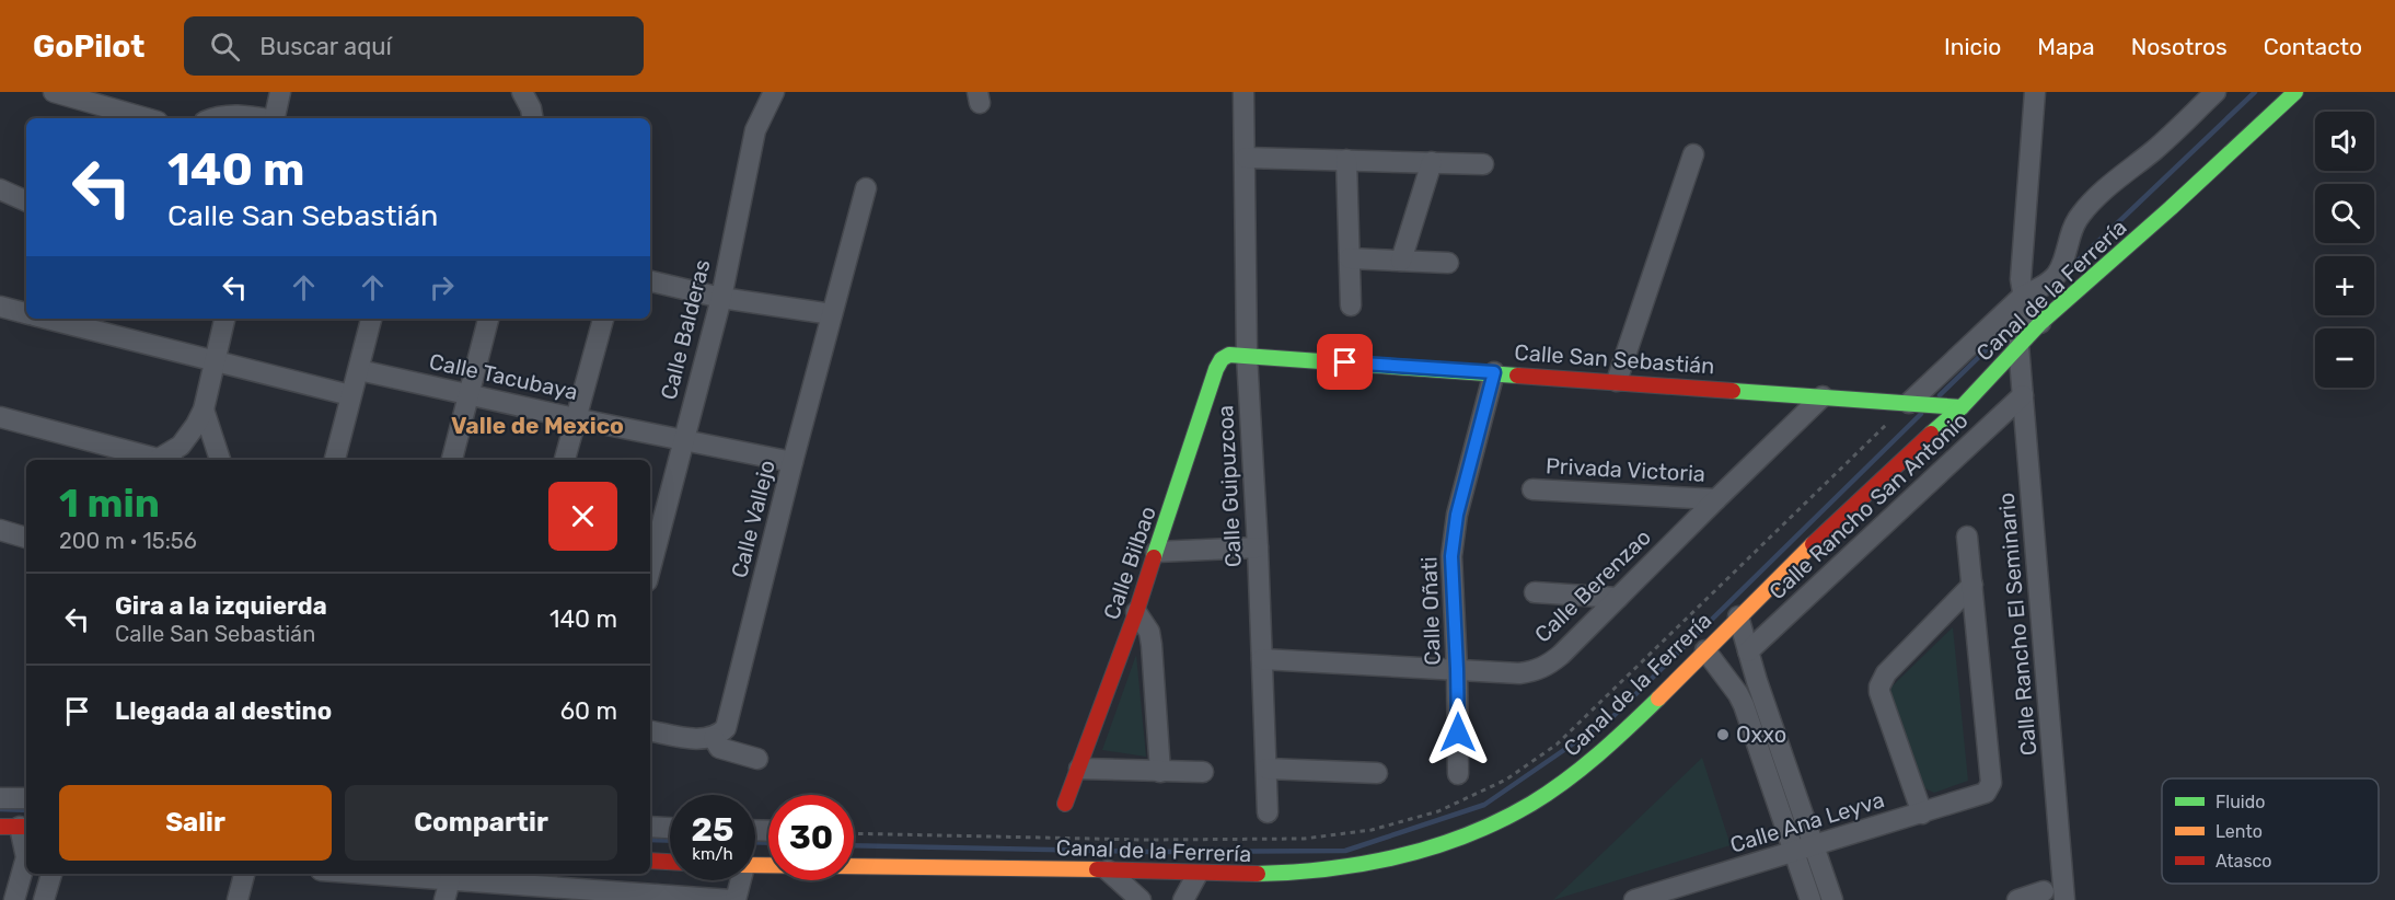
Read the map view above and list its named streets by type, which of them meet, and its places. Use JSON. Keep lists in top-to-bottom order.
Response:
{
  "streets": {
    "street": [
      "Canal de la Ferrería",
      "Calle Balderas",
      "Calle San Sebastián",
      "Calle Tacubaya",
      "Privada Victoria",
      "Calle Guipuzcoa",
      "Calle Rancho San Antonio",
      "Calle Vallejo",
      "Calle Bilbao",
      "Calle Berenzao",
      "Calle Oñati",
      "Calle Rancho El Seminario",
      "Calle Ana Leyva"
    ]
  },
  "crossings": [
    ["Canal de la Ferrería", "Calle San Sebastián"],
    ["Canal de la Ferrería", "Calle Rancho El Seminario"],
    ["Calle Balderas", "Calle Tacubaya"],
    ["Calle San Sebastián", "Calle Guipuzcoa"],
    ["Calle San Sebastián", "Calle Bilbao"],
    ["Calle San Sebastián", "Calle Berenzao"],
    ["Calle San Sebastián", "Calle Oñati"],
    ["Calle Tacubaya", "Calle Vallejo"],
    ["Privada Victoria", "Calle Berenzao"],
    ["Calle Guipuzcoa", "Calle Bilbao"],
    ["Calle Guipuzcoa", "Calle Berenzao"],
    ["Calle Rancho San Antonio", "Calle Rancho El Seminario"],
    ["Calle Berenzao", "Calle Oñati"]
  ],
  "districts": ["Valle de Mexico"],
  "places": ["Oxxo"],
  "legend": ["Fluido", "Lento", "Atasco"],
  "page": {
    "header": "GoPilot",
    "search": "Buscar aquí",
    "nav": [
      "Inicio",
      "Mapa",
      "Nosotros",
      "Contacto"
    ],
    "map_buttons": ["+", "−"],
    "turn": ["140 m", "Calle San Sebastián"],
    "heading": ["1 min", "200 m · 15:56"],
    "list": [
      {
        "name": "Gira a la izquierda",
        "note": "Calle San Sebastián",
        "value": "140 m"
      },
      {
        "name": "Llegada al destino",
        "value": "60 m"
      }
    ],
    "buttons": ["Salir", "Compartir"],
    "speed": "25 km/h",
    "limit": "30"
  }
}
